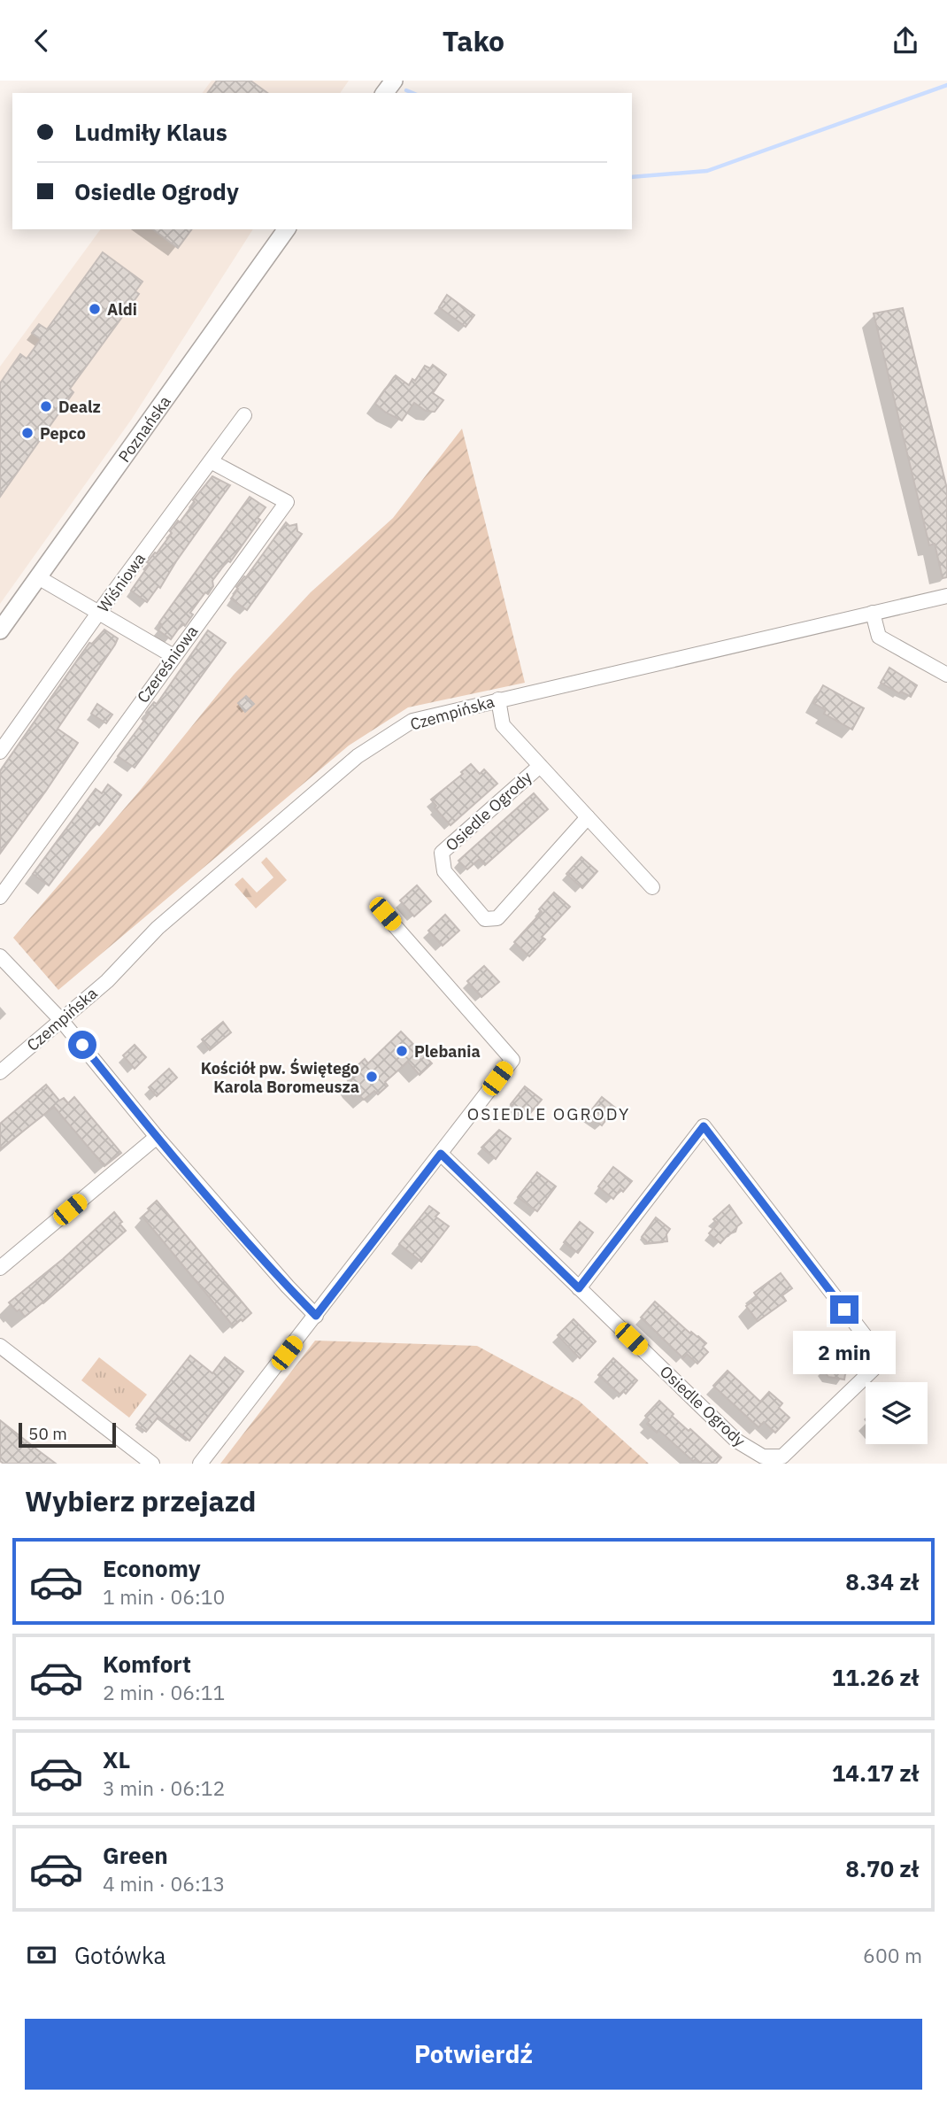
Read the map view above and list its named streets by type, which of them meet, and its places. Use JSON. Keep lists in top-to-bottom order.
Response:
{
  "streets": {
    "street": [
      "Poznańska",
      "Wiśniowa",
      "Czereśniowa",
      "Czempińska",
      "Osiedle Ogrody"
    ]
  },
  "crossings": [
    ["Wiśniowa", "Czereśniowa"],
    ["Czempińska", "Osiedle Ogrody"]
  ],
  "districts": ["OSIEDLE OGRODY"],
  "places": [
    "Aldi",
    "Dealz",
    "Pepco",
    "Plebania",
    "Kościół pw. Świętego Karola Boromeusza"
  ],
  "scale_bar": "50 m",
  "page": {
    "header": "Tako",
    "banner": ["Ludmiły Klaus", "Osiedle Ogrody"],
    "bubble": "2 min",
    "scale": "50 m",
    "heading": "Wybierz przejazd",
    "list": [
      {
        "name": "Economy",
        "note": "1 min · 06:10",
        "value": "8.34 zł"
      },
      {
        "name": "Komfort",
        "note": "2 min · 06:11",
        "value": "11.26 zł"
      },
      {
        "name": "XL",
        "note": "3 min · 06:12",
        "value": "14.17 zł"
      },
      {
        "name": "Green",
        "note": "4 min · 06:13",
        "value": "8.70 zł"
      }
    ],
    "pay": ["Gotówka", "600 m"],
    "buttons": "Potwierdź"
  }
}
